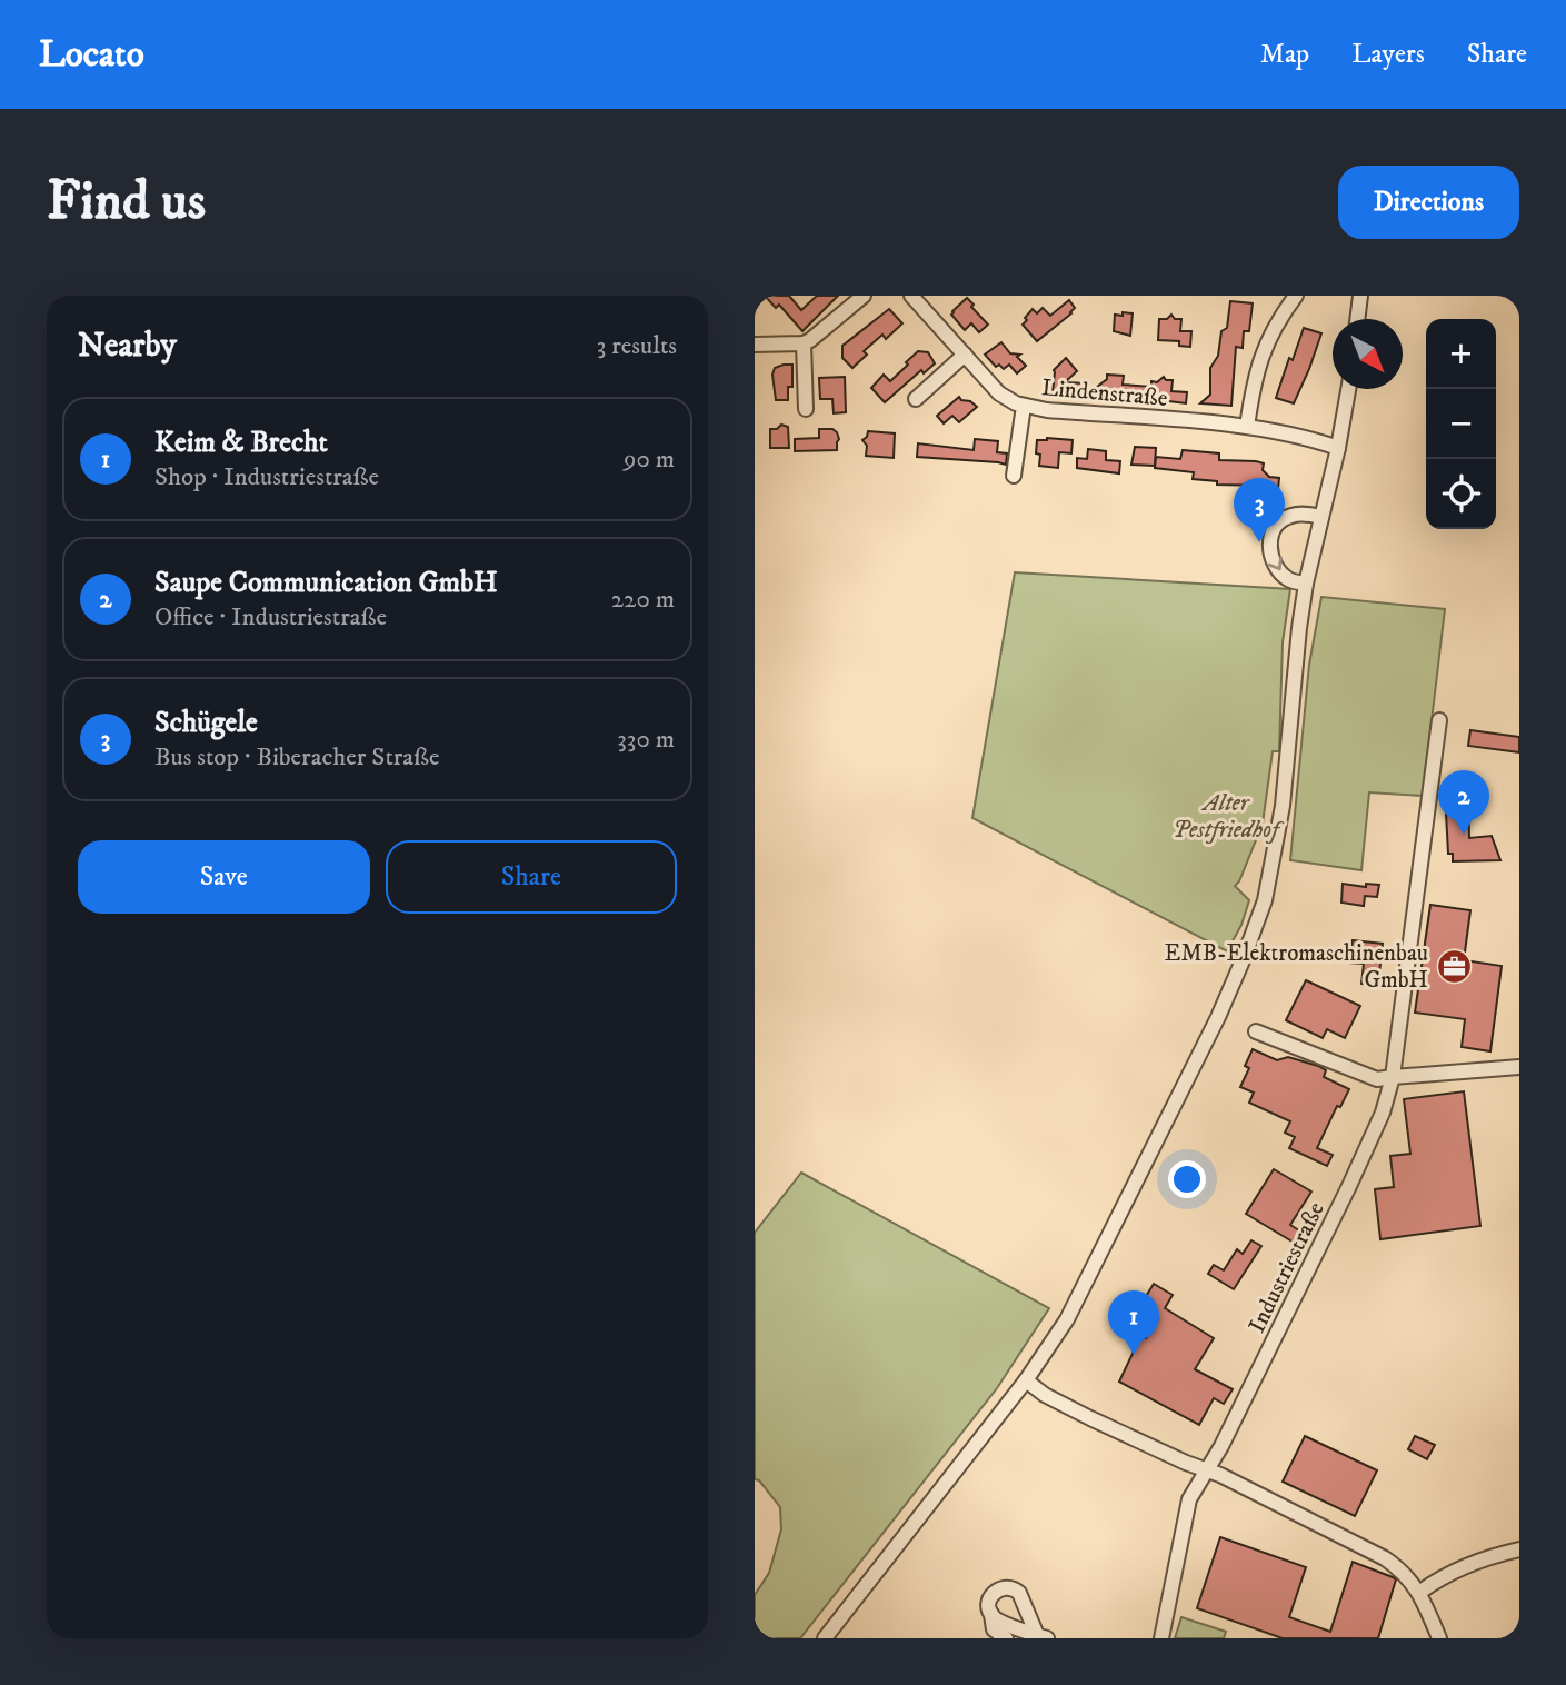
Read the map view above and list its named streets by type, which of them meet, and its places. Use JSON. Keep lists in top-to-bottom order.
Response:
{
  "streets": {
    "street": ["Lindenstraße", "Industriestraße"]
  },
  "parks": ["Alter Pestfriedhof"],
  "places": {
    "office": ["EMB-Elektromaschinenbau GmbH"]
  },
  "north": "bottom right",
  "page": {
    "header": "Locato",
    "nav": ["Map", "Layers", "Share"],
    "buttons": [
      "Directions",
      ["Save", "Share"]
    ],
    "title": "Find us",
    "heading": ["Nearby", "3 results"],
    "map_buttons": ["+", "−"],
    "list": [
      {
        "mark": "1",
        "name": "Keim & Brecht",
        "note": "Shop · Industriestraße",
        "value": "90 m"
      },
      {
        "mark": "2",
        "name": "Saupe Communication GmbH",
        "note": "Office · Industriestraße",
        "value": "220 m"
      },
      {
        "mark": "3",
        "name": "Schügele",
        "note": "Bus stop · Biberacher Straße",
        "value": "330 m"
      }
    ],
    "pins": ["3", "2", "1"]
  }
}
